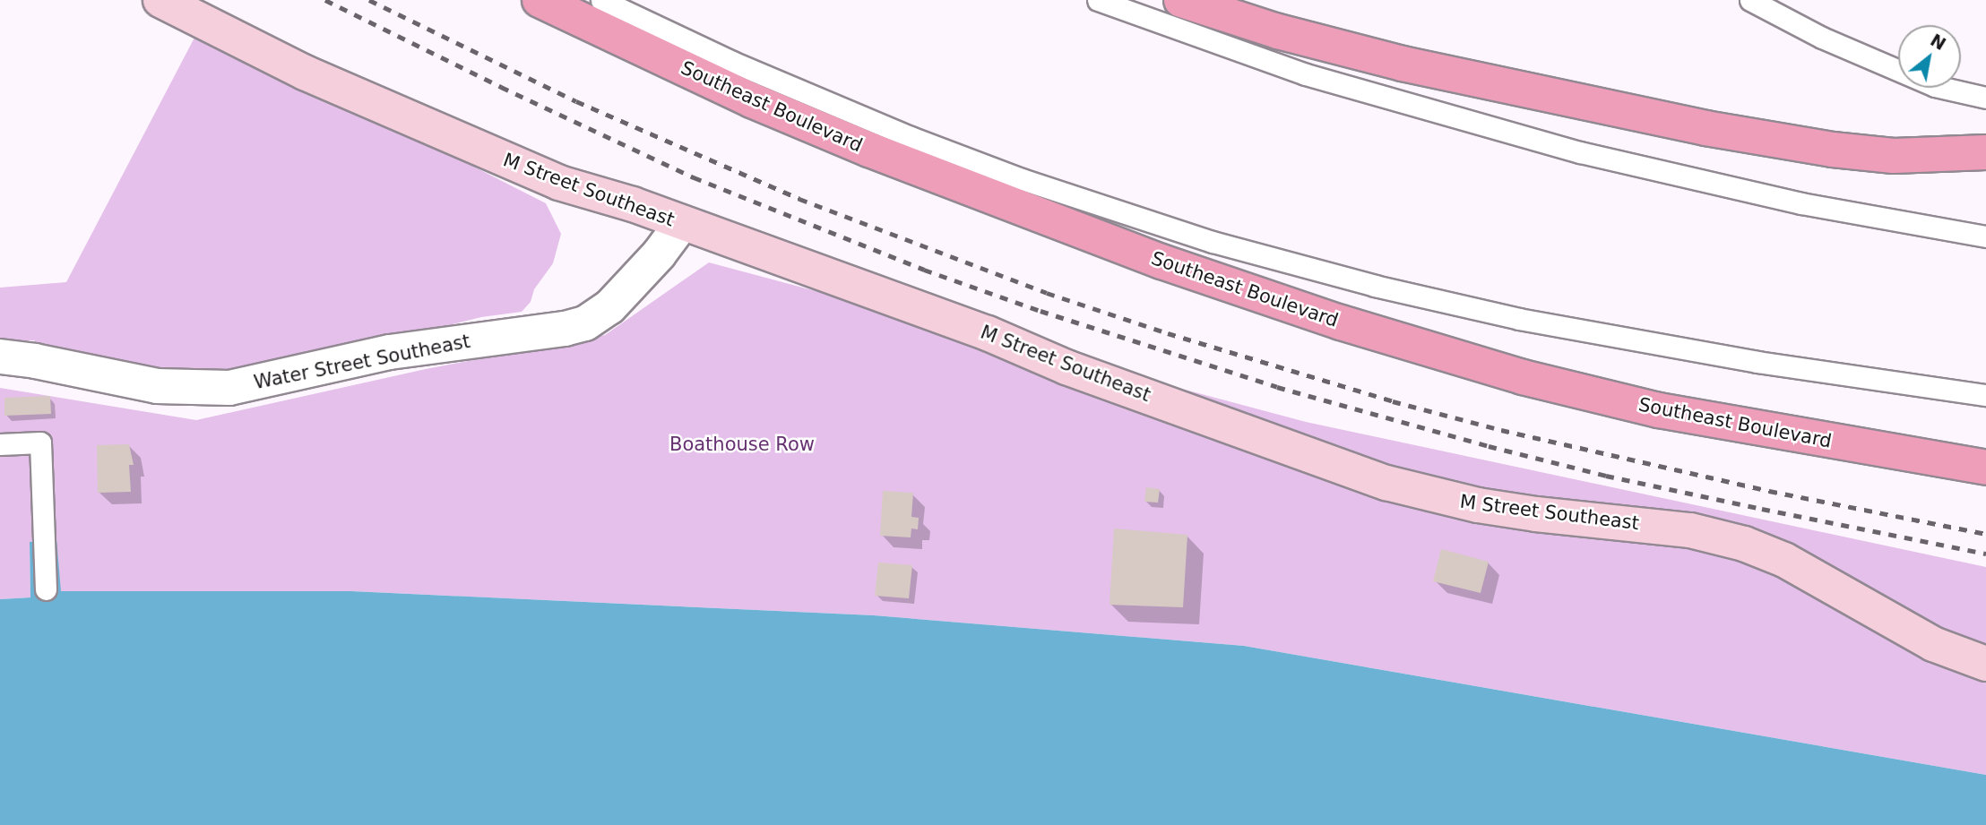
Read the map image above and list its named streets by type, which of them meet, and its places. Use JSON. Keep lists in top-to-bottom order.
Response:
{
  "streets": {
    "main road": ["Southeast Boulevard"],
    "street": ["M Street Southeast", "Water Street Southeast"]
  },
  "crossings": [
    ["M Street Southeast", "Water Street Southeast"]
  ],
  "parks": ["Boathouse Row"],
  "north": "top right"
}
